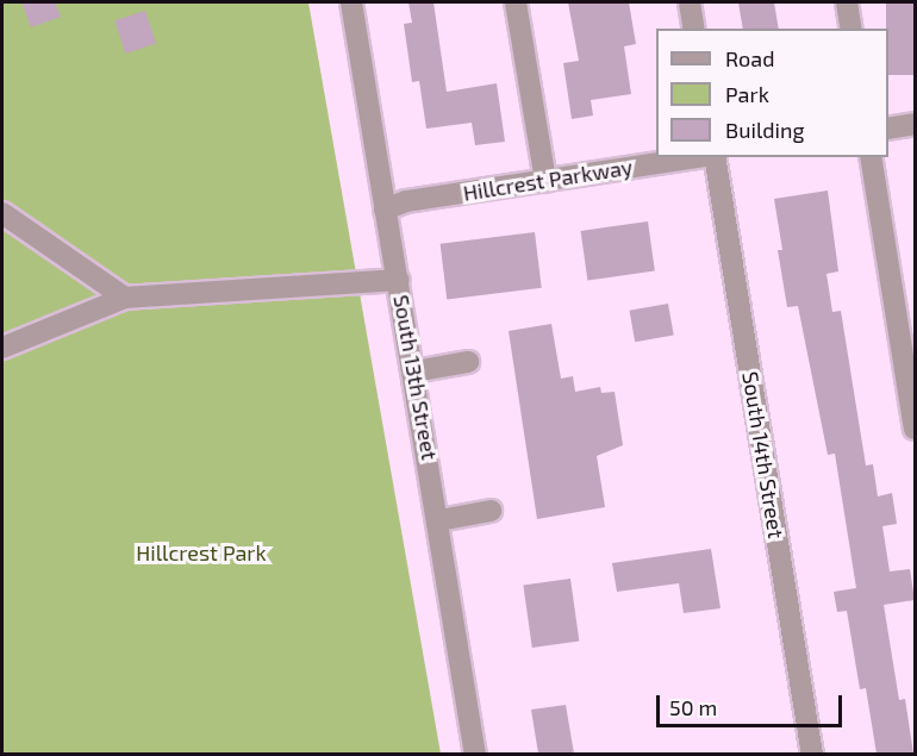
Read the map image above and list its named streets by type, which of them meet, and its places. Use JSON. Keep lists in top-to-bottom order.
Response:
{
  "streets": {
    "street": ["Hillcrest Parkway", "South 13th Street", "South 14th Street"]
  },
  "crossings": [
    ["Hillcrest Parkway", "South 13th Street"]
  ],
  "parks": ["Hillcrest Park"],
  "legend": ["Road", "Park", "Building"],
  "scale_bar": "50 m"
}
